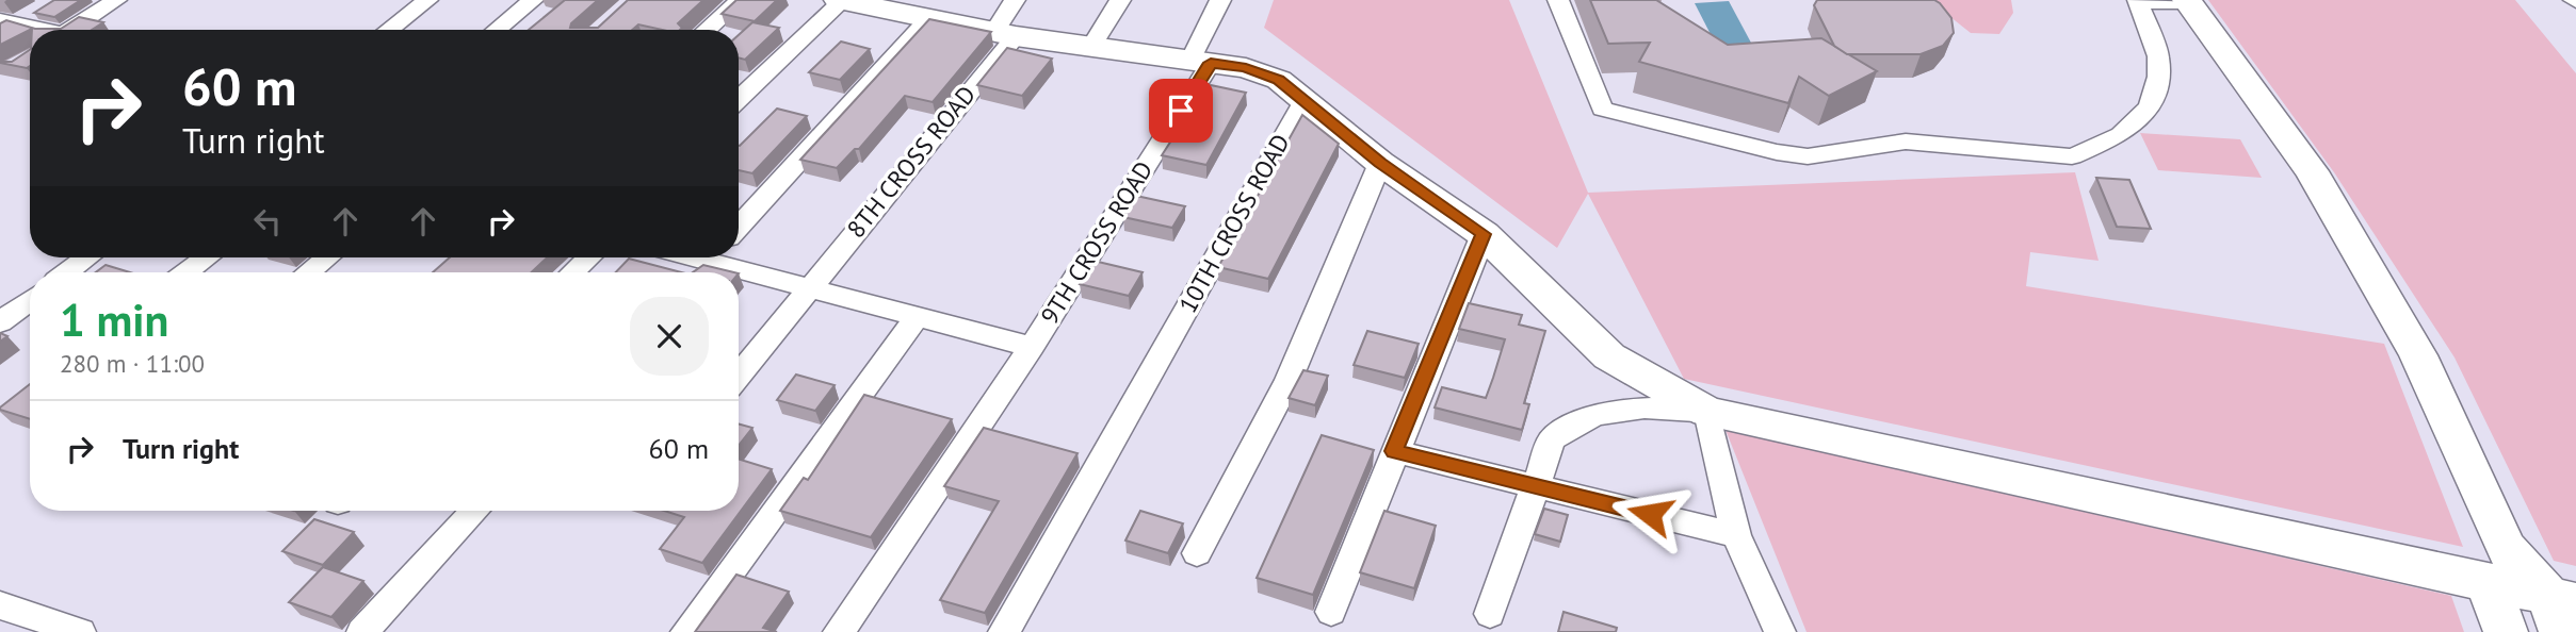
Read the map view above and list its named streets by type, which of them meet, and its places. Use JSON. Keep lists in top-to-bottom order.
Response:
{
  "streets": {
    "street": ["8TH CROSS ROAD", "10TH CROSS ROAD", "9TH CROSS ROAD"]
  },
  "page": {
    "turn": ["60 m", "Turn right"],
    "heading": ["1 min", "280 m · 11:00"],
    "list": [
      {
        "name": "Turn right",
        "value": "60 m"
      }
    ]
  }
}
